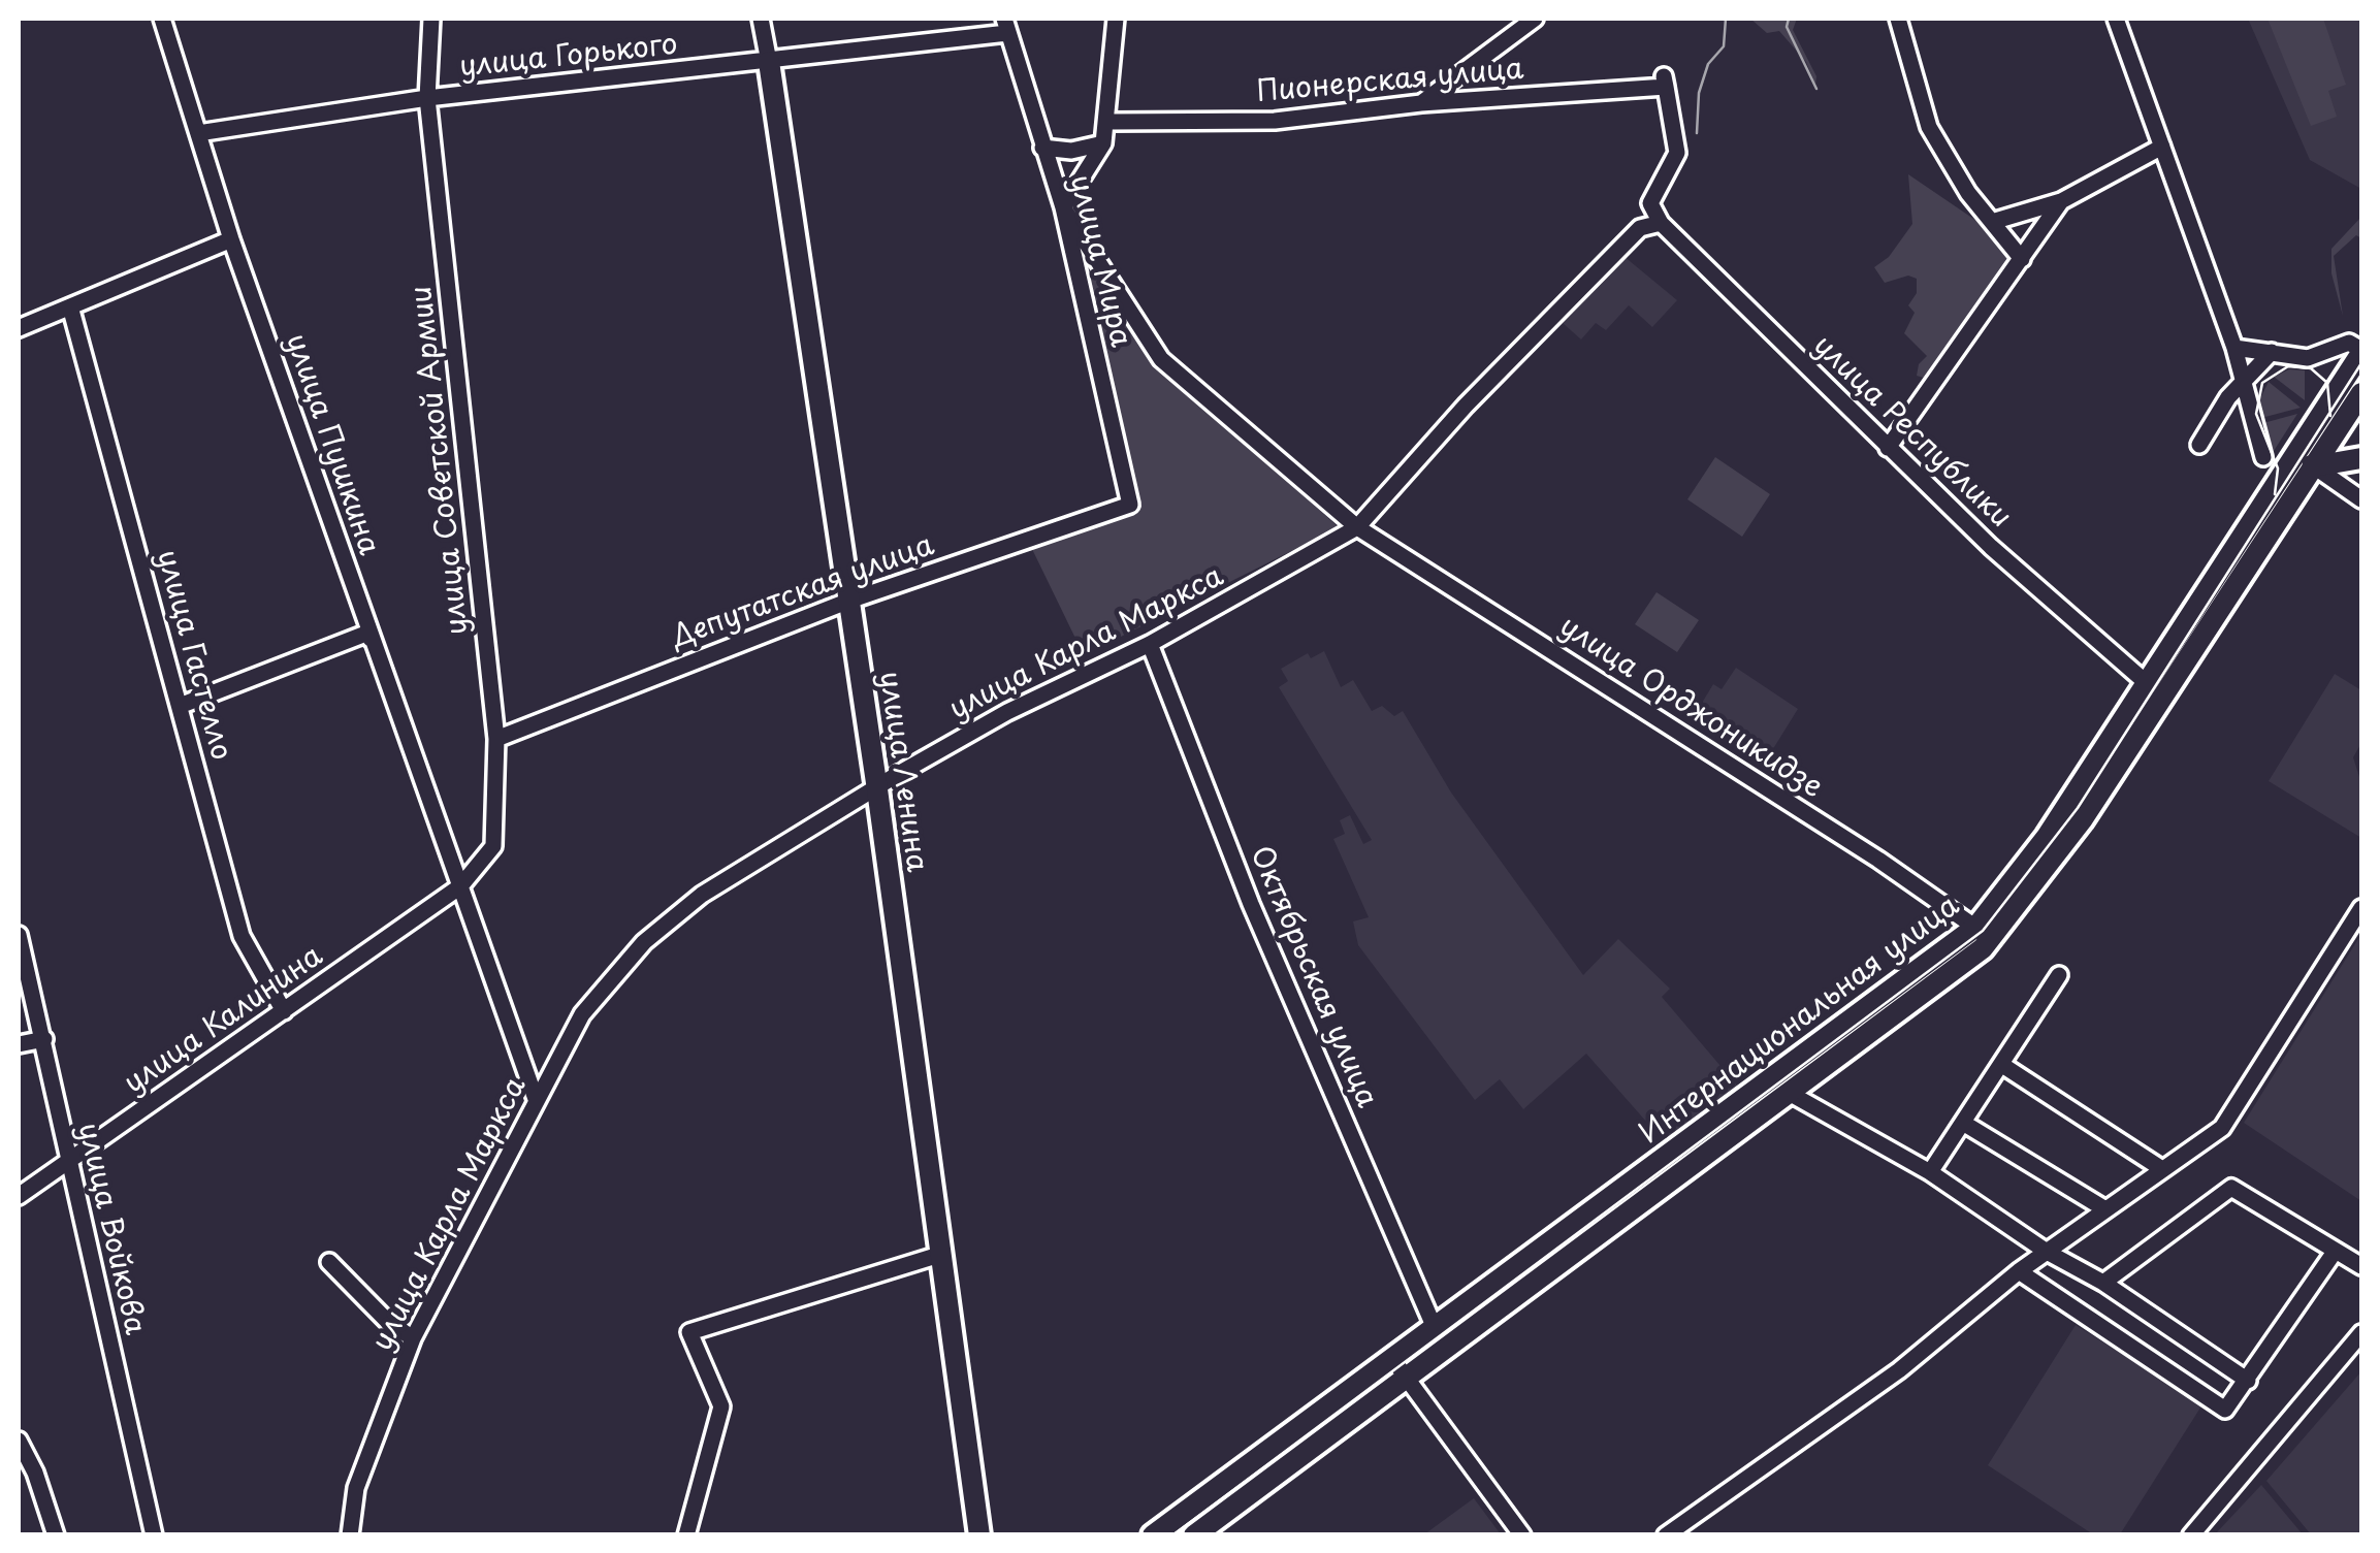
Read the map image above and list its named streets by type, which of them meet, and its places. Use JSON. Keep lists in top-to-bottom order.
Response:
{
  "streets": {
    "main road": ["улица Ленина", "Интернациональная улица"],
    "street": [
      "улица Горького",
      "Пионерская улица",
      "улица Мира",
      "улица Республики",
      "улица Пушкина",
      "улица Советской Армии",
      "Депутатская улица",
      "улица Карла Маркса",
      "улица Гастелло",
      "улица Орджоникидзе",
      "Октябрьская улица",
      "улица Калинина",
      "улица Войкова"
    ]
  },
  "crossings": [
    ["улица Горького", "улица Мира"],
    ["улица Горького", "улица Пушкина"],
    ["улица Горького", "улица Советской Армии"],
    ["улица Горького", "улица Ленина"],
    ["Пионерская улица", "улица Республики"],
    ["Пионерская улица", "улица Карла Маркса"],
    ["улица Мира", "Депутатская улица"],
    ["улица Мира", "улица Орджоникидзе"],
    ["улица Республики", "улица Карла Маркса"],
    ["улица Республики", "Интернациональная улица"],
    ["улица Пушкина", "улица Советской Армии"],
    ["улица Пушкина", "улица Карла Маркса"],
    ["улица Пушкина", "улица Калинина"],
    ["улица Советской Армии", "Депутатская улица"],
    ["улица Советской Армии", "улица Калинина"],
    ["Депутатская улица", "улица Ленина"],
    ["улица Карла Маркса", "улица Орджоникидзе"],
    ["улица Карла Маркса", "улица Ленина"],
    ["улица Карла Маркса", "Октябрьская улица"],
    ["улица Гастелло", "улица Калинина"],
    ["улица Орджоникидзе", "Интернациональная улица"],
    ["Октябрьская улица", "Интернациональная улица"],
    ["улица Калинина", "улица Войкова"]
  ]
}
